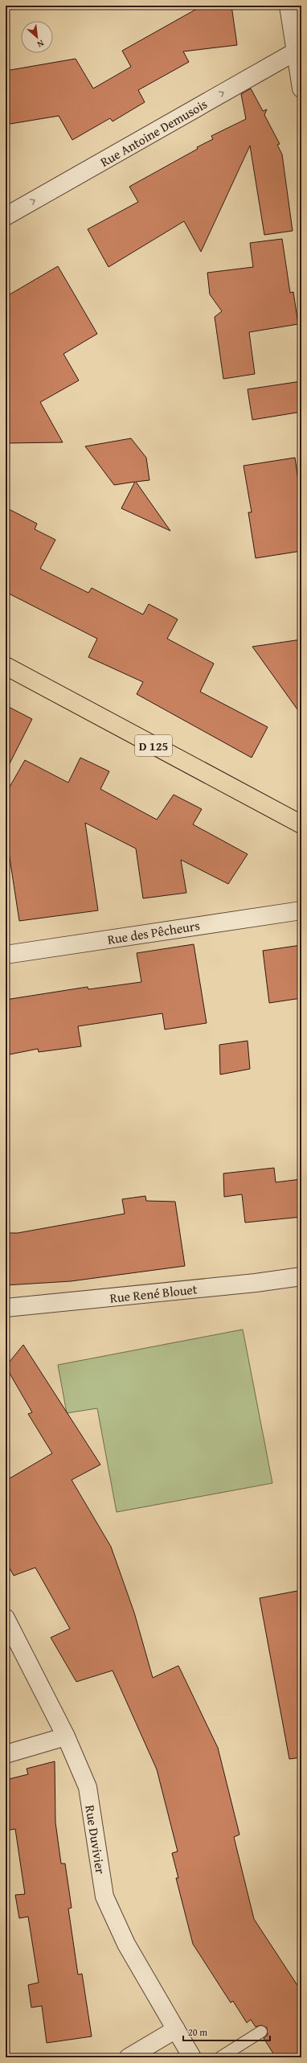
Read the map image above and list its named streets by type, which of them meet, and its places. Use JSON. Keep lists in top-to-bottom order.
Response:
{
  "streets": {
    "main road": ["D 125"],
    "street": [
      "Rue Antoine Demusois",
      "Rue des Pêcheurs",
      "Rue René Blouet",
      "Rue Duvivier"
    ]
  },
  "one_way": ["Rue Antoine Demusois"],
  "scale_bar": "20 m",
  "north": "bottom right"
}
